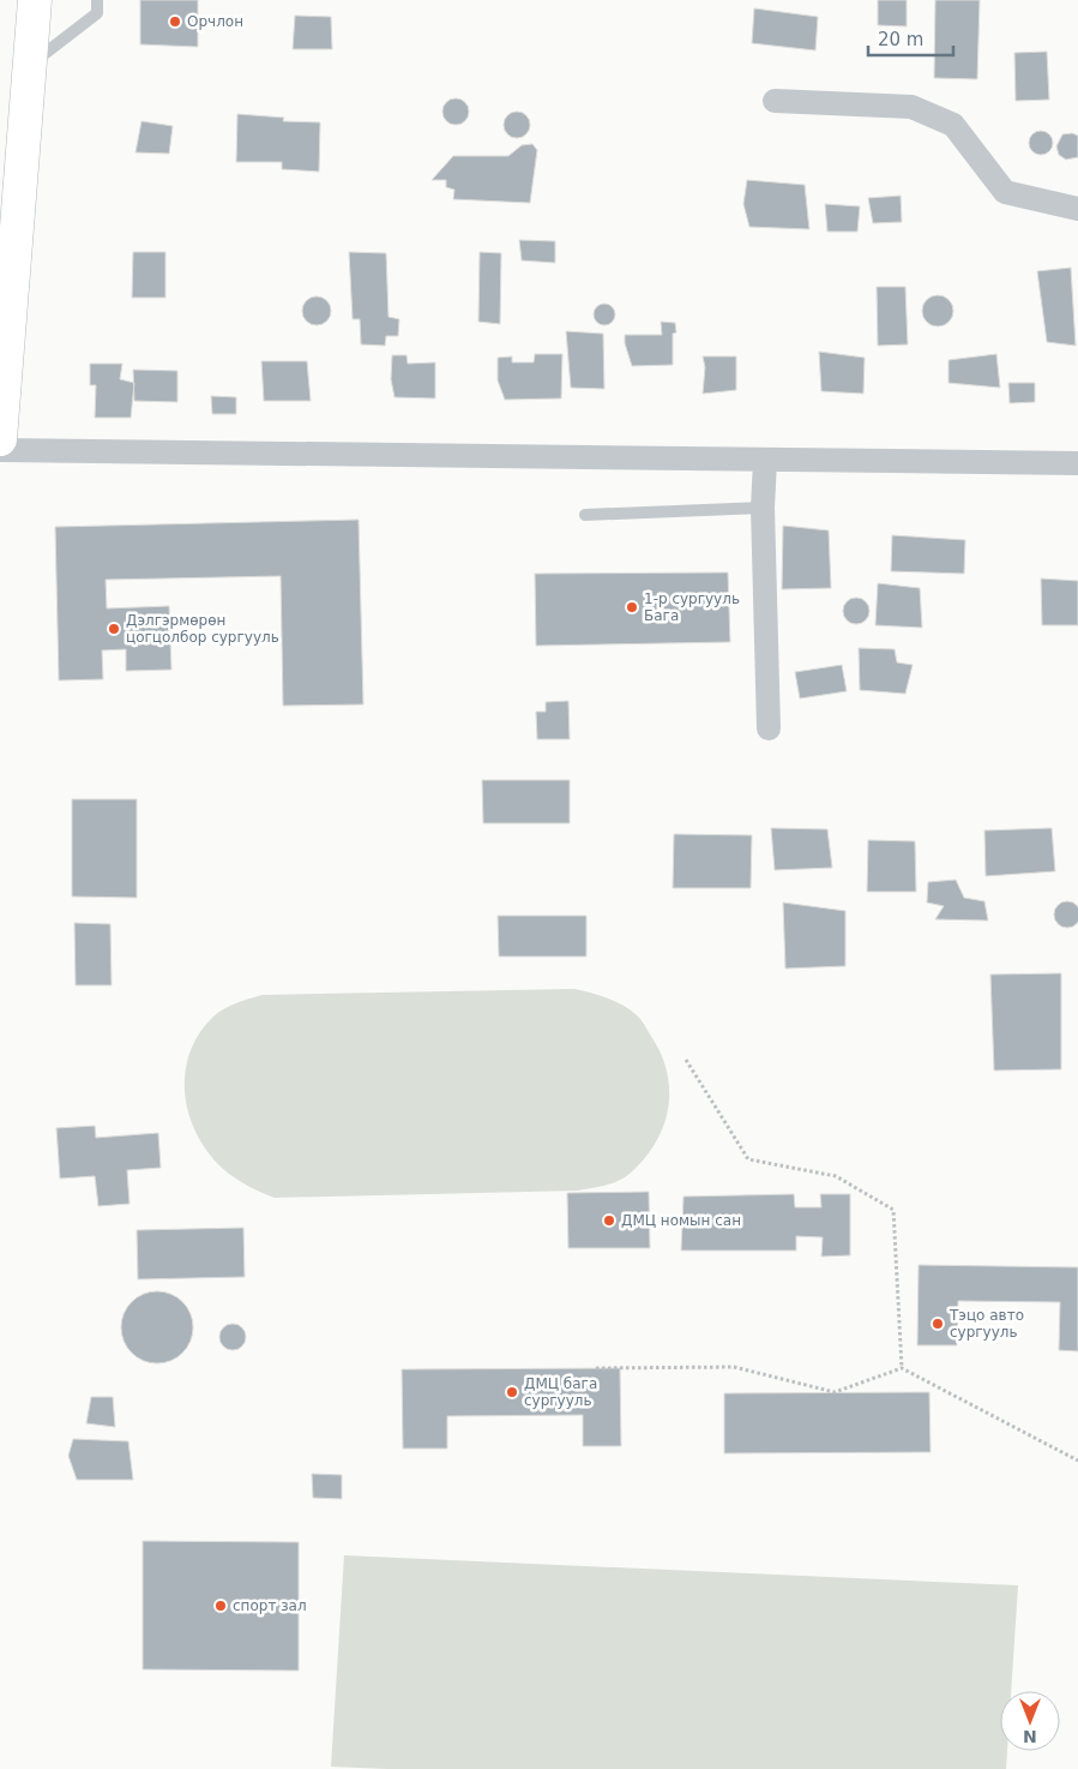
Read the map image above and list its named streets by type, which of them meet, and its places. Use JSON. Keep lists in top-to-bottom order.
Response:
{
  "places": [
    "Орчлон",
    "1-р сургууль Бага",
    "Дэлгэрмөрөн цогцолбор сургууль",
    "ДМЦ номын сан",
    "Тэцо авто сургууль",
    "ДМЦ бага сургууль",
    "спорт зал"
  ],
  "scale_bar": "20 m",
  "north": "bottom"
}
